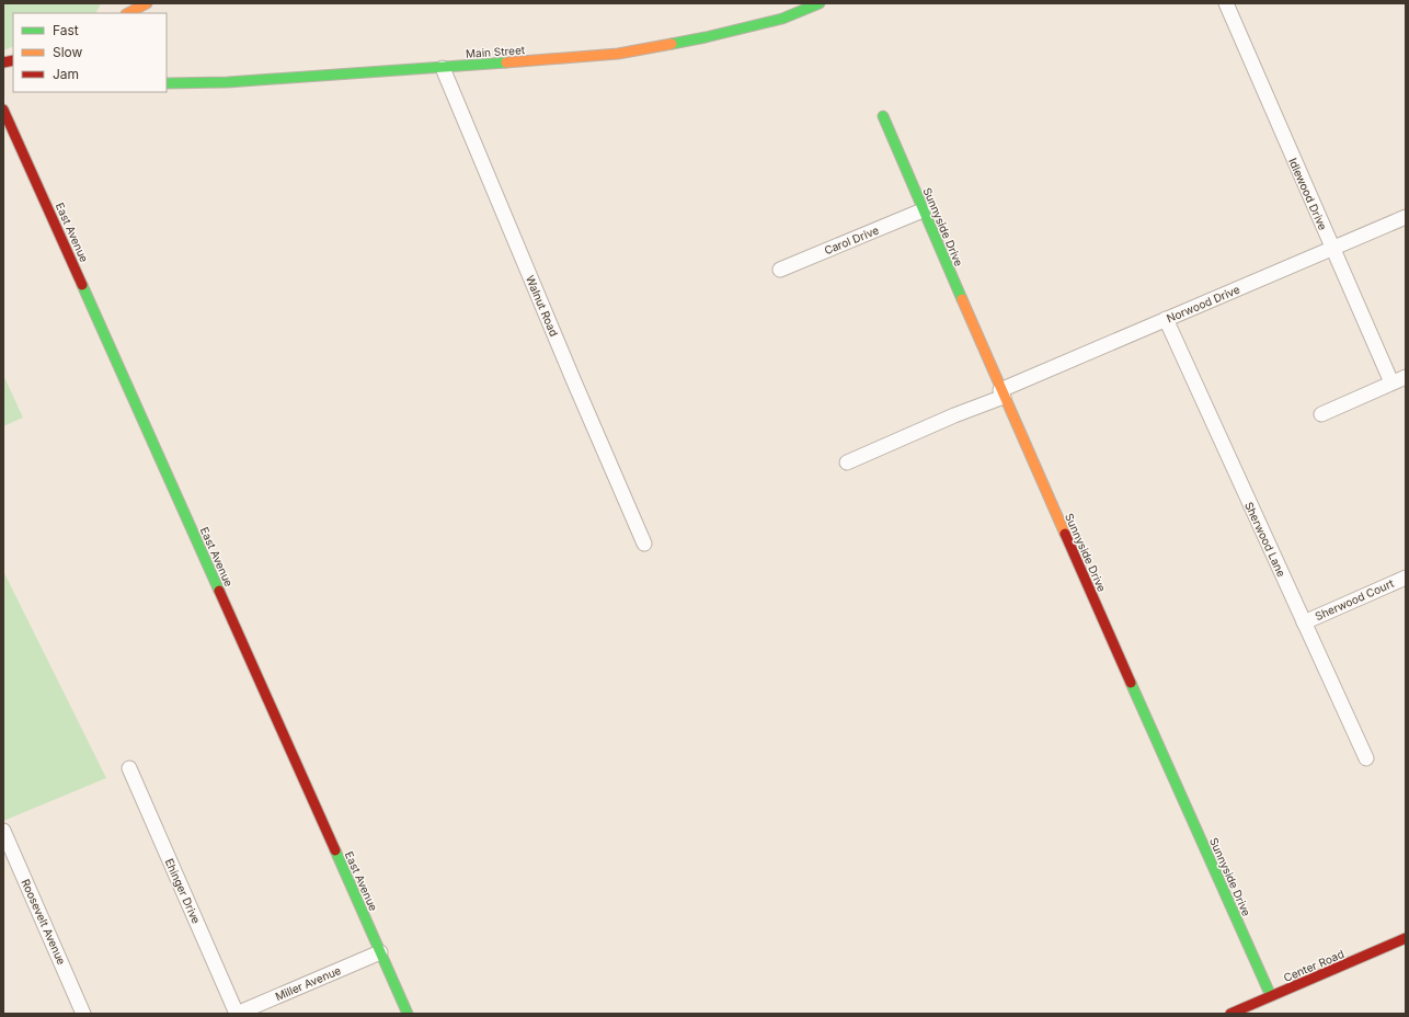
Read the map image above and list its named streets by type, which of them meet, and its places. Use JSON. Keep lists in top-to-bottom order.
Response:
{
  "streets": {
    "street": [
      "Main Street",
      "Idlewood Drive",
      "Sunnyside Drive",
      "East Avenue",
      "Carol Drive",
      "Norwood Drive",
      "Walnut Road",
      "Sherwood Lane",
      "Sherwood Court",
      "Ehinger Drive",
      "Roosevelt Avenue",
      "Center Road",
      "Miller Avenue"
    ]
  },
  "crossings": [
    ["Main Street", "Walnut Road"],
    ["Idlewood Drive", "Norwood Drive"],
    ["Sunnyside Drive", "Carol Drive"],
    ["Sunnyside Drive", "Norwood Drive"],
    ["Sunnyside Drive", "Center Road"],
    ["East Avenue", "Miller Avenue"],
    ["Norwood Drive", "Sherwood Lane"],
    ["Sherwood Lane", "Sherwood Court"],
    ["Ehinger Drive", "Miller Avenue"]
  ],
  "legend": ["Fast", "Slow", "Jam"]
}
